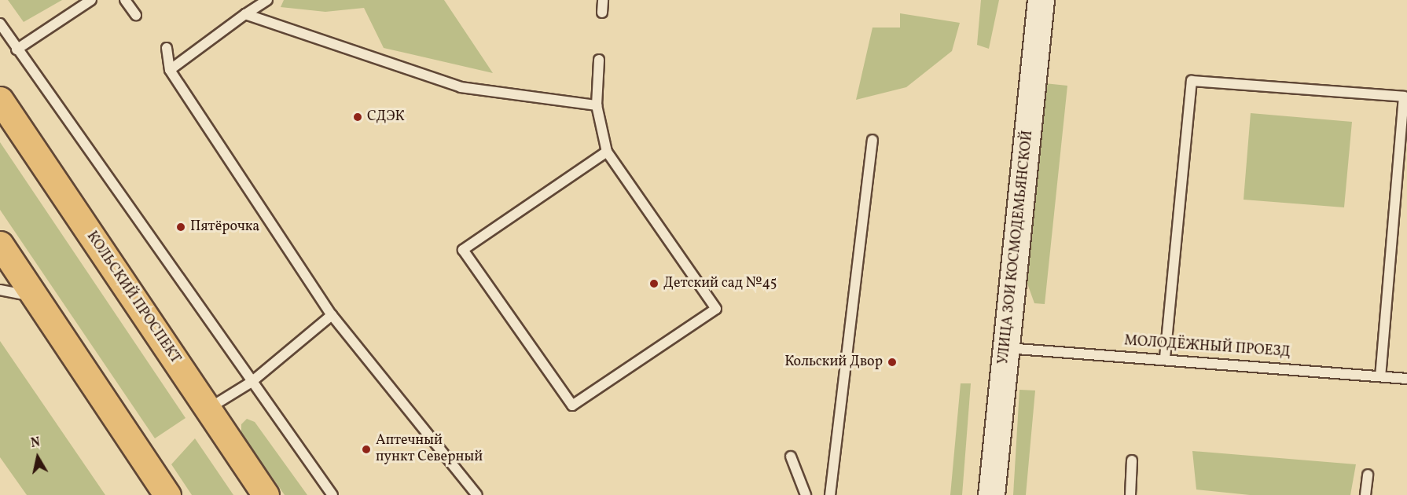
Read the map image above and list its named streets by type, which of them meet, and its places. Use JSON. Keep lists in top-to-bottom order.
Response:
{
  "streets": {
    "main road": ["КОЛЬСКИЙ ПРОСПЕКТ"],
    "street": ["УЛИЦА ЗОИ КОСМОДЕМЬЯНСКОЙ"],
    "lane": ["МОЛОДЁЖНЫЙ ПРОЕЗД"]
  },
  "crossings": [
    ["УЛИЦА ЗОИ КОСМОДЕМЬЯНСКОЙ", "МОЛОДЁЖНЫЙ ПРОЕЗД"]
  ],
  "places": [
    "СДЭК",
    "Пятёрочка",
    "Детский сад №45",
    "Кольский Двор",
    "Аптечный пункт Северный"
  ],
  "north": "top"
}
